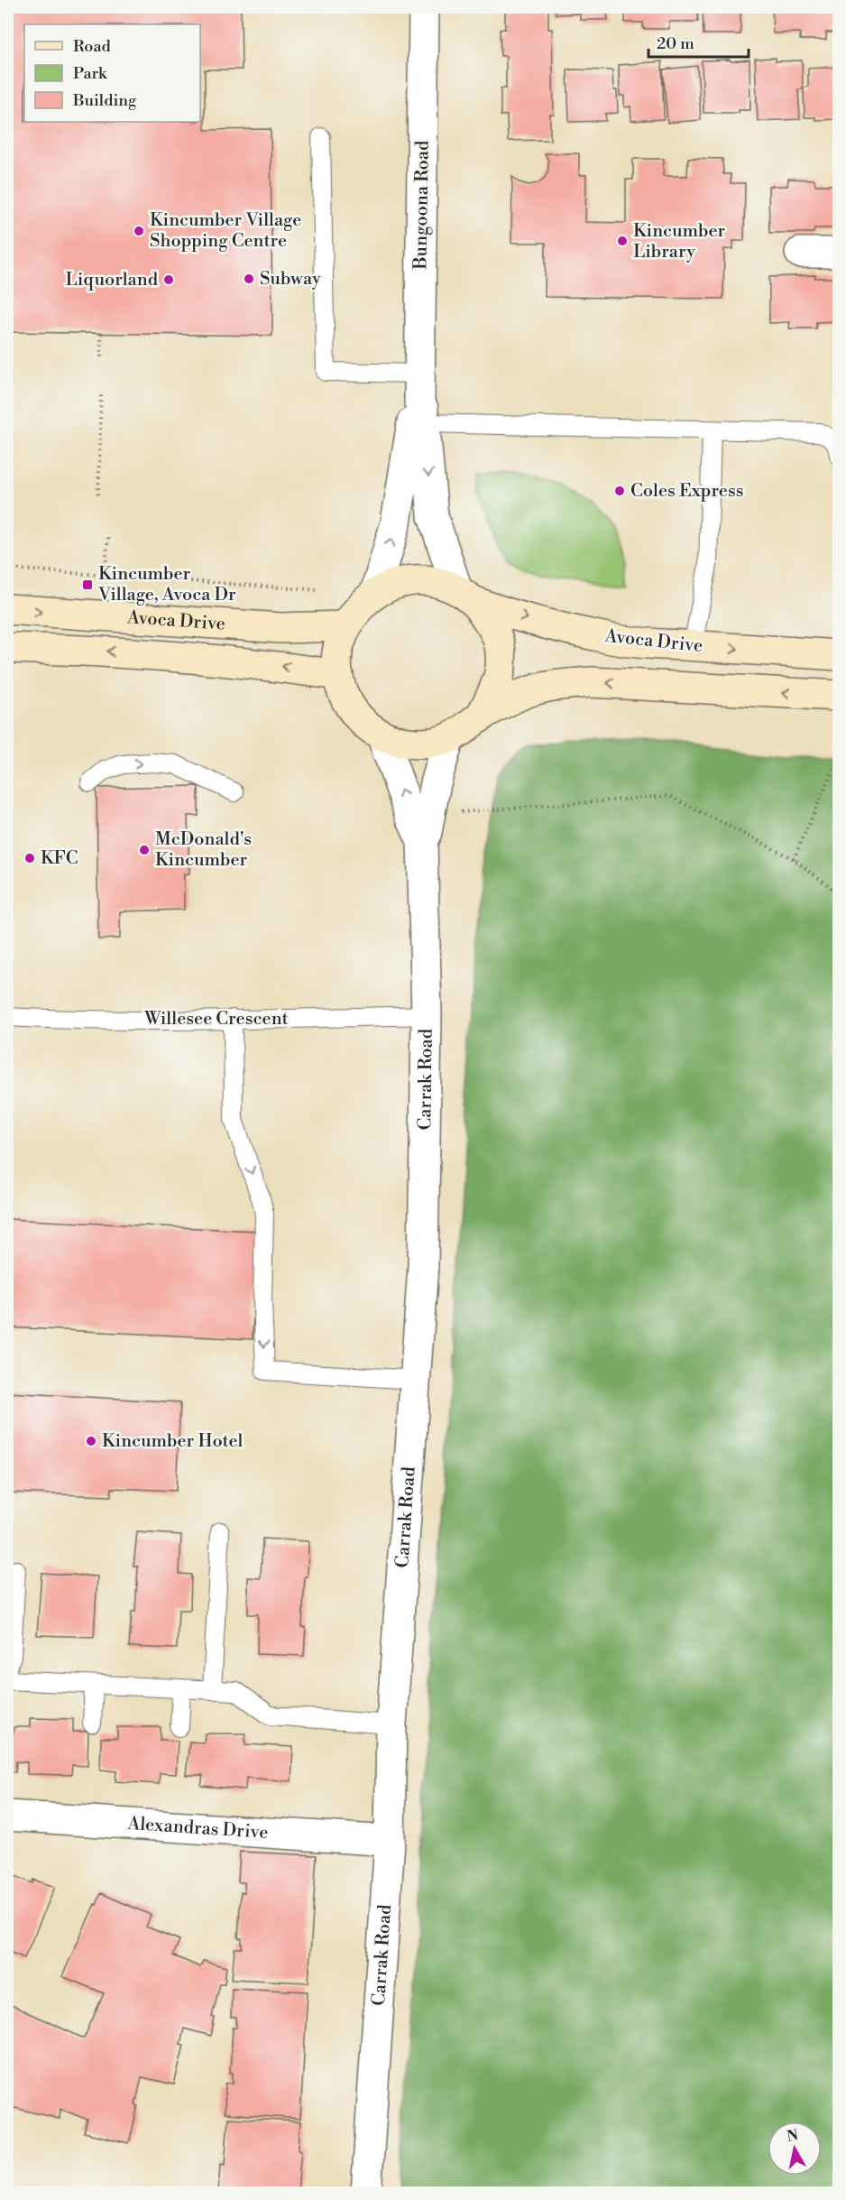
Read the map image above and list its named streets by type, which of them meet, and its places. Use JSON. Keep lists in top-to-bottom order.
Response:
{
  "streets": {
    "main road": ["Avoca Drive"],
    "street": ["Bungoona Road", "Carrak Road", "Alexandras Drive"],
    "lane": ["Willesee Crescent"]
  },
  "crossings": [
    ["Bungoona Road", "Avoca Drive"],
    ["Bungoona Road", "Carrak Road"],
    ["Avoca Drive", "Carrak Road"],
    ["Willesee Crescent", "Carrak Road"],
    ["Carrak Road", "Alexandras Drive"]
  ],
  "places": {
    "other": [
      "Kincumber Village Shopping Centre",
      "Kincumber Library",
      "Subway",
      "Liquorland",
      "Coles Express",
      "McDonald's Kincumber",
      "KFC",
      "Kincumber Hotel"
    ],
    "transit": ["Kincumber Village, Avoca Dr"]
  },
  "legend": ["Road", "Park", "Building"],
  "scale_bar": "20 m",
  "north": "top"
}
